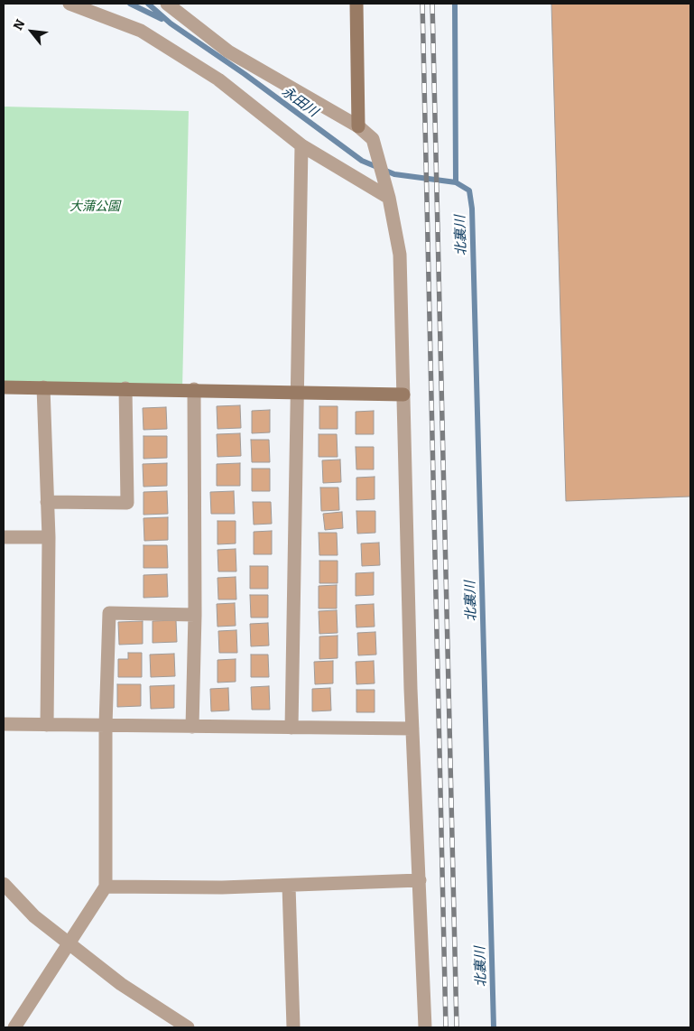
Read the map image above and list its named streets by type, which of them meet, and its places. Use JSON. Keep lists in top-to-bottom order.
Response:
{
  "water": ["永田川", "北裏川"],
  "parks": ["大蒲公園"],
  "north": "top left"
}
